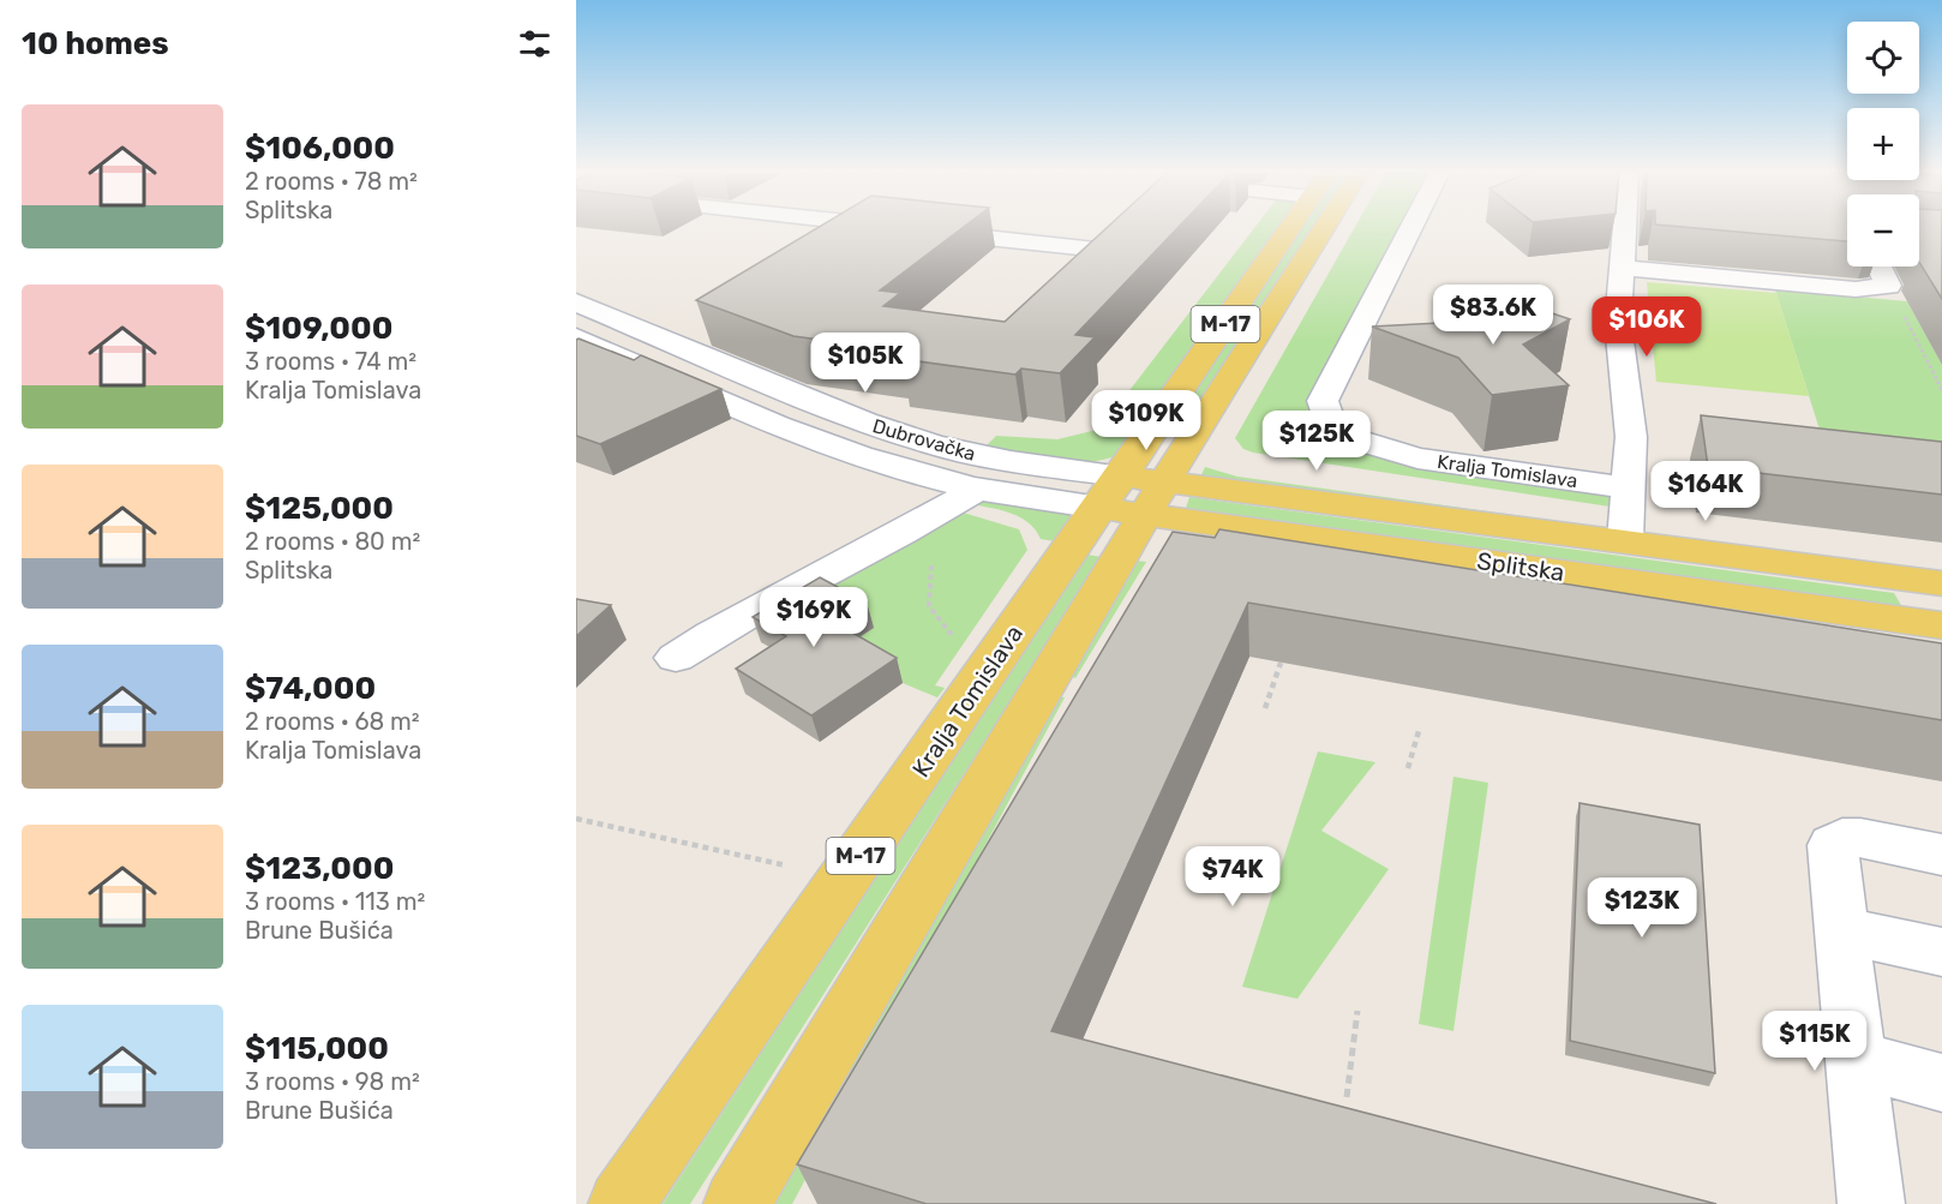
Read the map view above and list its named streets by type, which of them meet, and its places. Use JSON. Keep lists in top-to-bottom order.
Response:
{
  "streets": {
    "main road": ["M-17", "Kralja Tomislava", "Splitska"],
    "street": ["Dubrovačka"]
  },
  "crossings": [
    ["Dubrovačka", "Kralja Tomislava"],
    ["Dubrovačka", "Splitska"],
    ["Kralja Tomislava", "Splitska"]
  ],
  "page": {
    "heading": "10 homes",
    "map_buttons": ["+", "−"],
    "list": [
      {
        "name": "$106,000",
        "note": "2 rooms · 78 m² · Splitska"
      },
      {
        "name": "$109,000",
        "note": "3 rooms · 74 m² · Kralja Tomislava"
      },
      {
        "name": "$125,000",
        "note": "2 rooms · 80 m² · Splitska"
      },
      {
        "name": "$74,000",
        "note": "2 rooms · 68 m² · Kralja Tomislava"
      },
      {
        "name": "$123,000",
        "note": "3 rooms · 113 m² · Brune Bušića"
      },
      {
        "name": "$115,000",
        "note": "3 rooms · 98 m² · Brune Bušića"
      }
    ],
    "price": [
      "$83.6K",
      "$106K",
      "$105K",
      "$109K",
      "$125K",
      "$164K",
      "$169K",
      "$74K",
      "$123K",
      "$115K"
    ]
  }
}
